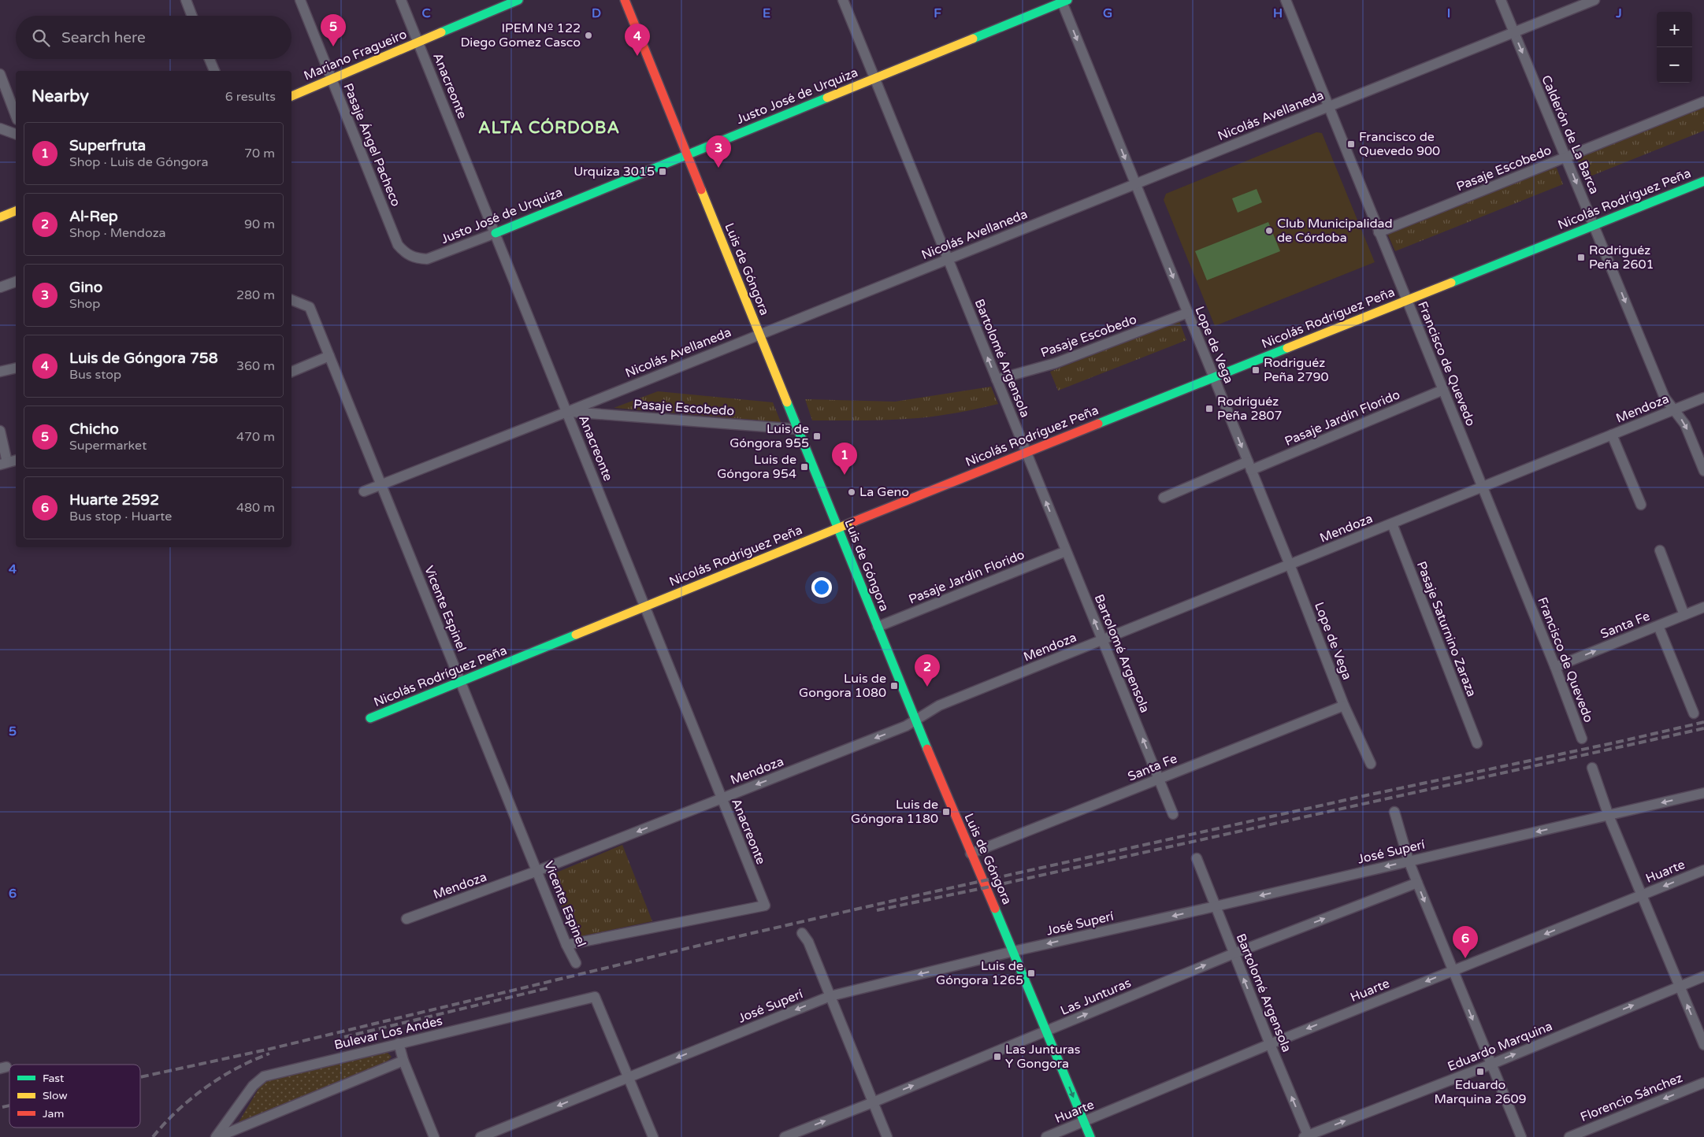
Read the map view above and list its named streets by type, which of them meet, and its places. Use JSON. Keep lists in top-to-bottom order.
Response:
{
  "streets": {
    "street": [
      "Mariano Fragueiro",
      "Anacreonte",
      "Justo José de Urquiza",
      "Nicolás Avellaneda",
      "Calderón de La Barca",
      "Pasaje Ángel Pacheco",
      "Pasaje Escobedo",
      "Nicolás Rodríguez Peña",
      "Luis de Góngora",
      "Lope de Vega",
      "Bartolomé Argensola",
      "Francisco de Quevedo",
      "Mendoza",
      "Pasaje Jardín Florido",
      "Vicente Espinel",
      "Santa Fe",
      "Pasaje Saturnino Zaraza",
      "José Superí",
      "Huarte",
      "Las Junturas",
      "Bulevar Los Andes",
      "Eduardo Marquina",
      "Florencio Sánchez"
    ]
  },
  "crossings": [
    ["Mariano Fragueiro", "Anacreonte"],
    ["Mariano Fragueiro", "Pasaje Ángel Pacheco"],
    ["Anacreonte", "Justo José de Urquiza"],
    ["Anacreonte", "Nicolás Avellaneda"],
    ["Anacreonte", "Pasaje Escobedo"],
    ["Anacreonte", "Nicolás Rodríguez Peña"],
    ["Anacreonte", "Mendoza"],
    ["Anacreonte", "Vicente Espinel"],
    ["Justo José de Urquiza", "Pasaje Ángel Pacheco"],
    ["Justo José de Urquiza", "Luis de Góngora"],
    ["Justo José de Urquiza", "Lope de Vega"],
    ["Justo José de Urquiza", "Bartolomé Argensola"],
    ["Nicolás Avellaneda", "Calderón de La Barca"],
    ["Nicolás Avellaneda", "Pasaje Escobedo"],
    ["Nicolás Avellaneda", "Luis de Góngora"],
    ["Nicolás Avellaneda", "Lope de Vega"],
    ["Nicolás Avellaneda", "Bartolomé Argensola"],
    ["Nicolás Avellaneda", "Francisco de Quevedo"],
    ["Nicolás Avellaneda", "Vicente Espinel"],
    ["Calderón de La Barca", "Pasaje Escobedo"],
    ["Calderón de La Barca", "Nicolás Rodríguez Peña"],
    ["Calderón de La Barca", "Mendoza"],
    ["Pasaje Escobedo", "Luis de Góngora"],
    ["Pasaje Escobedo", "Lope de Vega"],
    ["Pasaje Escobedo", "Bartolomé Argensola"],
    ["Pasaje Escobedo", "Francisco de Quevedo"],
    ["Nicolás Rodríguez Peña", "Luis de Góngora"],
    ["Nicolás Rodríguez Peña", "Lope de Vega"],
    ["Nicolás Rodríguez Peña", "Bartolomé Argensola"],
    ["Nicolás Rodríguez Peña", "Francisco de Quevedo"],
    ["Nicolás Rodríguez Peña", "Vicente Espinel"],
    ["Luis de Góngora", "Mendoza"],
    ["Luis de Góngora", "Pasaje Jardín Florido"],
    ["Luis de Góngora", "Santa Fe"],
    ["Luis de Góngora", "José Superí"],
    ["Luis de Góngora", "Huarte"],
    ["Luis de Góngora", "Las Junturas"],
    ["Lope de Vega", "Mendoza"],
    ["Lope de Vega", "Pasaje Jardín Florido"],
    ["Lope de Vega", "Santa Fe"],
    ["Bartolomé Argensola", "Mendoza"],
    ["Bartolomé Argensola", "Pasaje Jardín Florido"],
    ["Bartolomé Argensola", "Santa Fe"],
    ["Bartolomé Argensola", "José Superí"],
    ["Bartolomé Argensola", "Huarte"],
    ["Bartolomé Argensola", "Las Junturas"],
    ["Bartolomé Argensola", "Eduardo Marquina"],
    ["Francisco de Quevedo", "Mendoza"],
    ["Francisco de Quevedo", "Pasaje Jardín Florido"],
    ["Francisco de Quevedo", "Santa Fe"],
    ["Mendoza", "Vicente Espinel"],
    ["Mendoza", "Pasaje Saturnino Zaraza"],
    ["José Superí", "Bulevar Los Andes"]
  ],
  "one_way": [
    "Calderón de La Barca",
    "Lope de Vega",
    "Bartolomé Argensola",
    "José Superí",
    "Huarte",
    "Las Junturas",
    "Eduardo Marquina",
    "Florencio Sánchez"
  ],
  "districts": ["ALTA CÓRDOBA"],
  "places": {
    "other": ["IPEM Nº 122 Diego Gomez Casco", "Club Municipalidad de Córdoba", "La Geno"],
    "transit": [
      "Francisco de Quevedo 900",
      "Urquiza 3015",
      "Rodriguéz Peña 2601",
      "Rodriguéz Peña 2790",
      "Rodriguéz Peña 2807",
      "Luis de Góngora 955",
      "Luis de Góngora 954",
      "Luis de Gongora 1080",
      "Luis de Góngora 1180",
      "Luis de Góngora 1265",
      "Las Junturas Y Gongora",
      "Eduardo Marquina 2609"
    ]
  },
  "legend": ["Fast", "Slow", "Jam"],
  "page": {
    "map_buttons": ["+", "−"],
    "pins": [
      "5",
      "4",
      "3",
      "1",
      "2",
      "6"
    ],
    "search": "Search here",
    "heading": ["Nearby", "6 results"],
    "list": [
      {
        "mark": "1",
        "name": "Superfruta",
        "note": "Shop · Luis de Góngora",
        "value": "70 m"
      },
      {
        "mark": "2",
        "name": "Al-Rep",
        "note": "Shop · Mendoza",
        "value": "90 m"
      },
      {
        "mark": "3",
        "name": "Gino",
        "note": "Shop",
        "value": "280 m"
      },
      {
        "mark": "4",
        "name": "Luis de Góngora 758",
        "note": "Bus stop",
        "value": "360 m"
      },
      {
        "mark": "5",
        "name": "Chicho",
        "note": "Supermarket",
        "value": "470 m"
      },
      {
        "mark": "6",
        "name": "Huarte 2592",
        "note": "Bus stop · Huarte",
        "value": "480 m"
      }
    ]
  },
  "grid": {
    "columns": [
      "C",
      "D",
      "E",
      "F",
      "G",
      "H",
      "I",
      "J"
    ],
    "rows": ["4", "5", "6"]
  }
}
